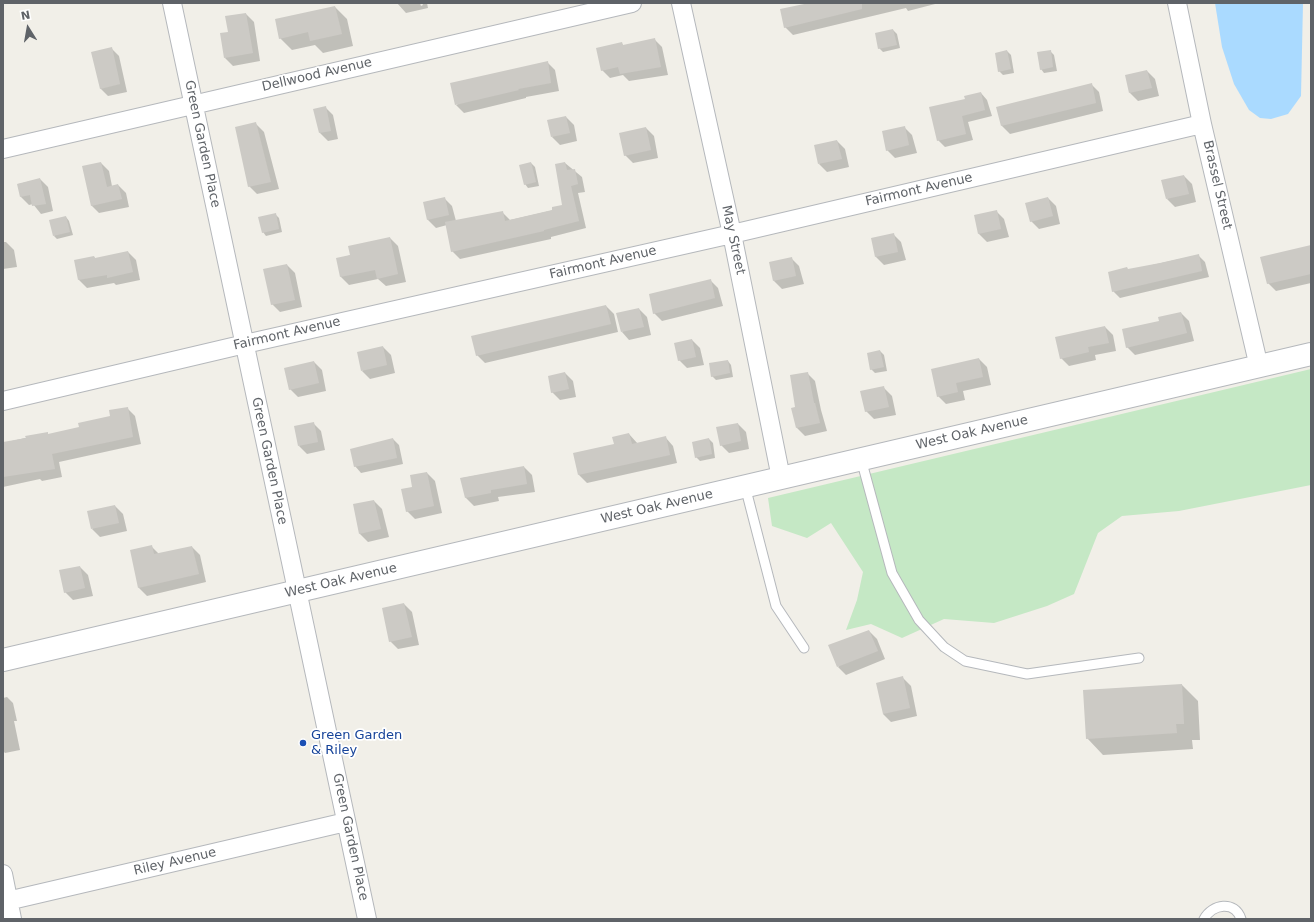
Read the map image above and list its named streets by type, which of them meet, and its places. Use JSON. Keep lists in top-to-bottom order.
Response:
{
  "streets": {
    "street": [
      "Dellwood Avenue",
      "Green Garden Place",
      "Brassel Street",
      "Fairmont Avenue",
      "May Street",
      "West Oak Avenue",
      "Riley Avenue"
    ]
  },
  "crossings": [
    ["Dellwood Avenue", "Green Garden Place"],
    ["Green Garden Place", "Fairmont Avenue"],
    ["Green Garden Place", "West Oak Avenue"],
    ["Green Garden Place", "Riley Avenue"],
    ["Brassel Street", "Fairmont Avenue"],
    ["Brassel Street", "West Oak Avenue"],
    ["Fairmont Avenue", "May Street"],
    ["May Street", "West Oak Avenue"]
  ],
  "places": ["Green Garden & Riley"],
  "north": "top"
}
